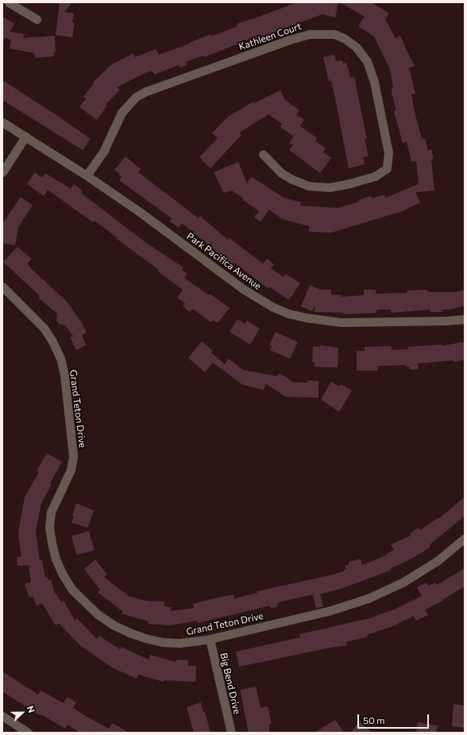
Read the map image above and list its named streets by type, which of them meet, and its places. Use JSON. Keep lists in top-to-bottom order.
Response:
{
  "streets": {
    "street": [
      "Kathleen Court",
      "Park Pacifica Avenue",
      "Grand Teton Drive",
      "Big Bend Drive"
    ]
  },
  "crossings": [
    ["Kathleen Court", "Park Pacifica Avenue"],
    ["Grand Teton Drive", "Big Bend Drive"]
  ],
  "scale_bar": "50 m",
  "north": "right"
}
